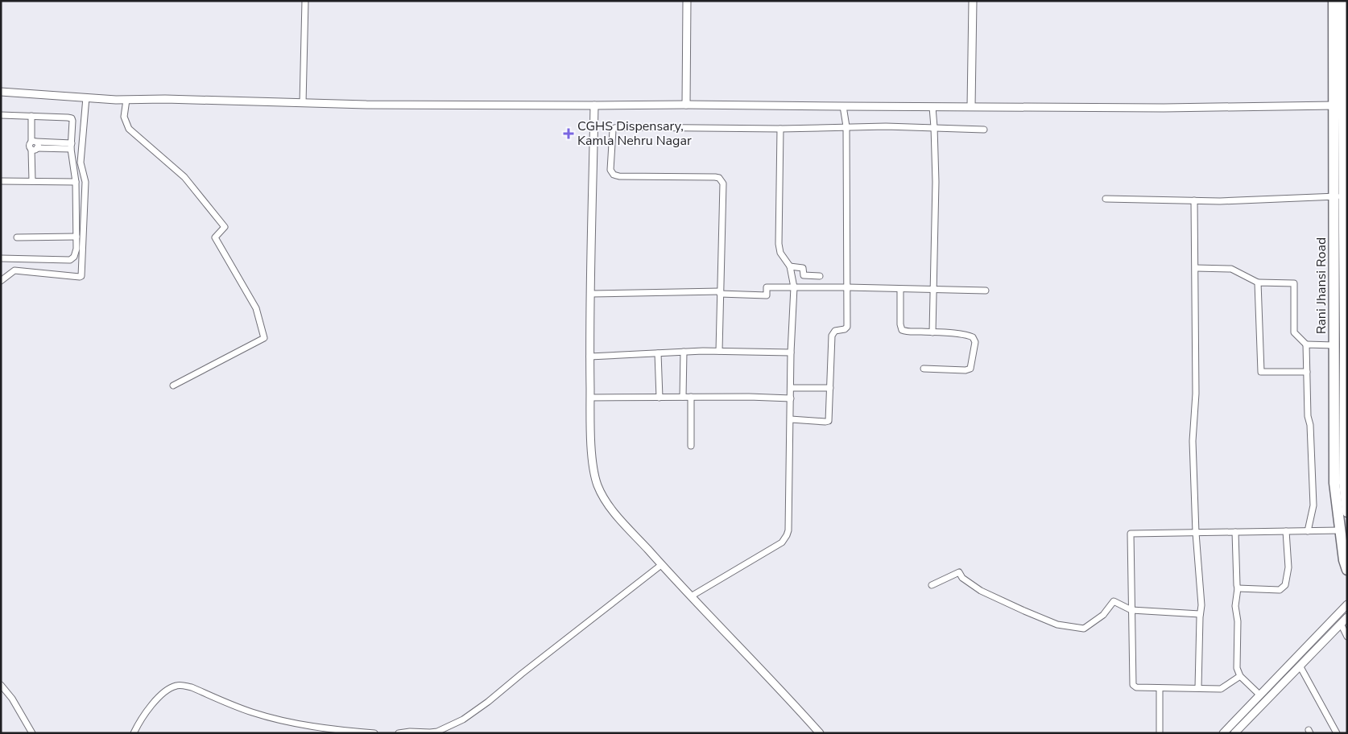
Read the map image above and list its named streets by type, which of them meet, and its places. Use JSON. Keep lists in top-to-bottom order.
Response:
{
  "streets": {
    "highway": ["Rani Jhansi Road"]
  },
  "places": {
    "health": ["CGHS Dispensary, Kamla Nehru Nagar"]
  }
}
